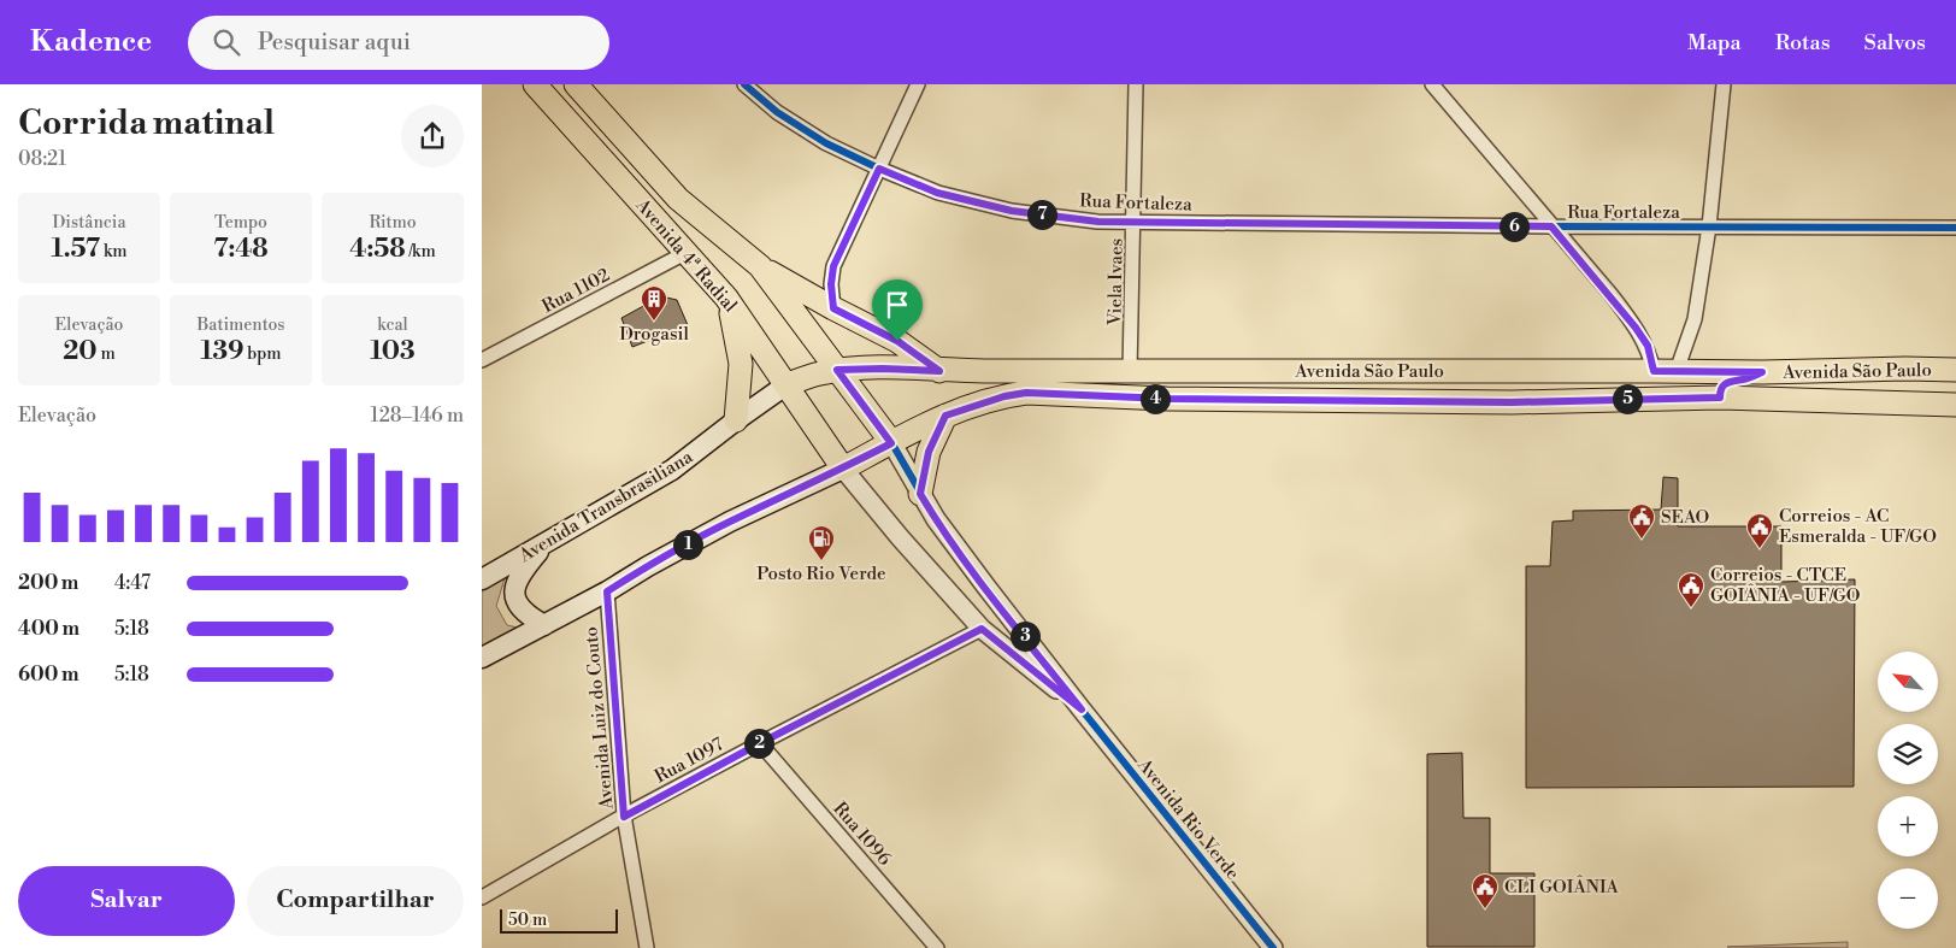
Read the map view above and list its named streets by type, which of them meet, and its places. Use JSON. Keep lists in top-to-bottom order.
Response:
{
  "streets": {
    "main road": ["Avenida 4ª Radial", "Avenida São Paulo", "Avenida Transbrasiliana"],
    "street": [
      "Rua Fortaleza",
      "Viela Ivaes",
      "Rua 1102",
      "Avenida Luiz do Couto",
      "Rua 1097",
      "Avenida Rio Verde",
      "Rua 1096"
    ]
  },
  "crossings": [
    ["Rua Fortaleza", "Viela Ivaes"],
    ["Avenida 4ª Radial", "Rua 1102"],
    ["Avenida 4ª Radial", "Avenida São Paulo"],
    ["Avenida 4ª Radial", "Avenida Transbrasiliana"],
    ["Avenida 4ª Radial", "Avenida Rio Verde"],
    ["Viela Ivaes", "Avenida São Paulo"],
    ["Avenida São Paulo", "Avenida Transbrasiliana"],
    ["Avenida São Paulo", "Avenida Rio Verde"],
    ["Avenida Luiz do Couto", "Rua 1097"],
    ["Rua 1097", "Avenida Rio Verde"],
    ["Rua 1097", "Rua 1096"]
  ],
  "places": {
    "building": ["Drogasil"],
    "public building": [
      "SEAO",
      "Correios - AC Esmeralda - UF/GO",
      "Correios - CTCE GOIÂNIA - UF/GO",
      "CLI GOIÂNIA"
    ],
    "fuel station": ["Posto Rio Verde"]
  },
  "scale_bar": "50 m",
  "north": "top left",
  "page": {
    "header": "Kadence",
    "search": "Pesquisar aqui",
    "nav": ["Mapa", "Rotas", "Salvos"],
    "heading": ["Corrida matinal", "08:21"],
    "stats": [
      ["Distância", "1.57 km"],
      ["Tempo", "7:48"],
      ["Ritmo", "4:58 /km"],
      ["Elevação", "20 m"],
      ["Batimentos", "139 bpm"],
      ["kcal", "103"]
    ],
    "pins": [
      "7",
      "6",
      "4",
      "5",
      "1",
      "3",
      "2"
    ],
    "chart": ["Elevação", "128–146 m"],
    "list": [
      {
        "name": "200 m",
        "note": "4:47"
      },
      {
        "name": "400 m",
        "note": "5:18"
      },
      {
        "name": "600 m",
        "note": "5:18"
      }
    ],
    "map_buttons": ["+", "−"],
    "buttons": ["Salvar", "Compartilhar"],
    "scale": "50 m"
  }
}
